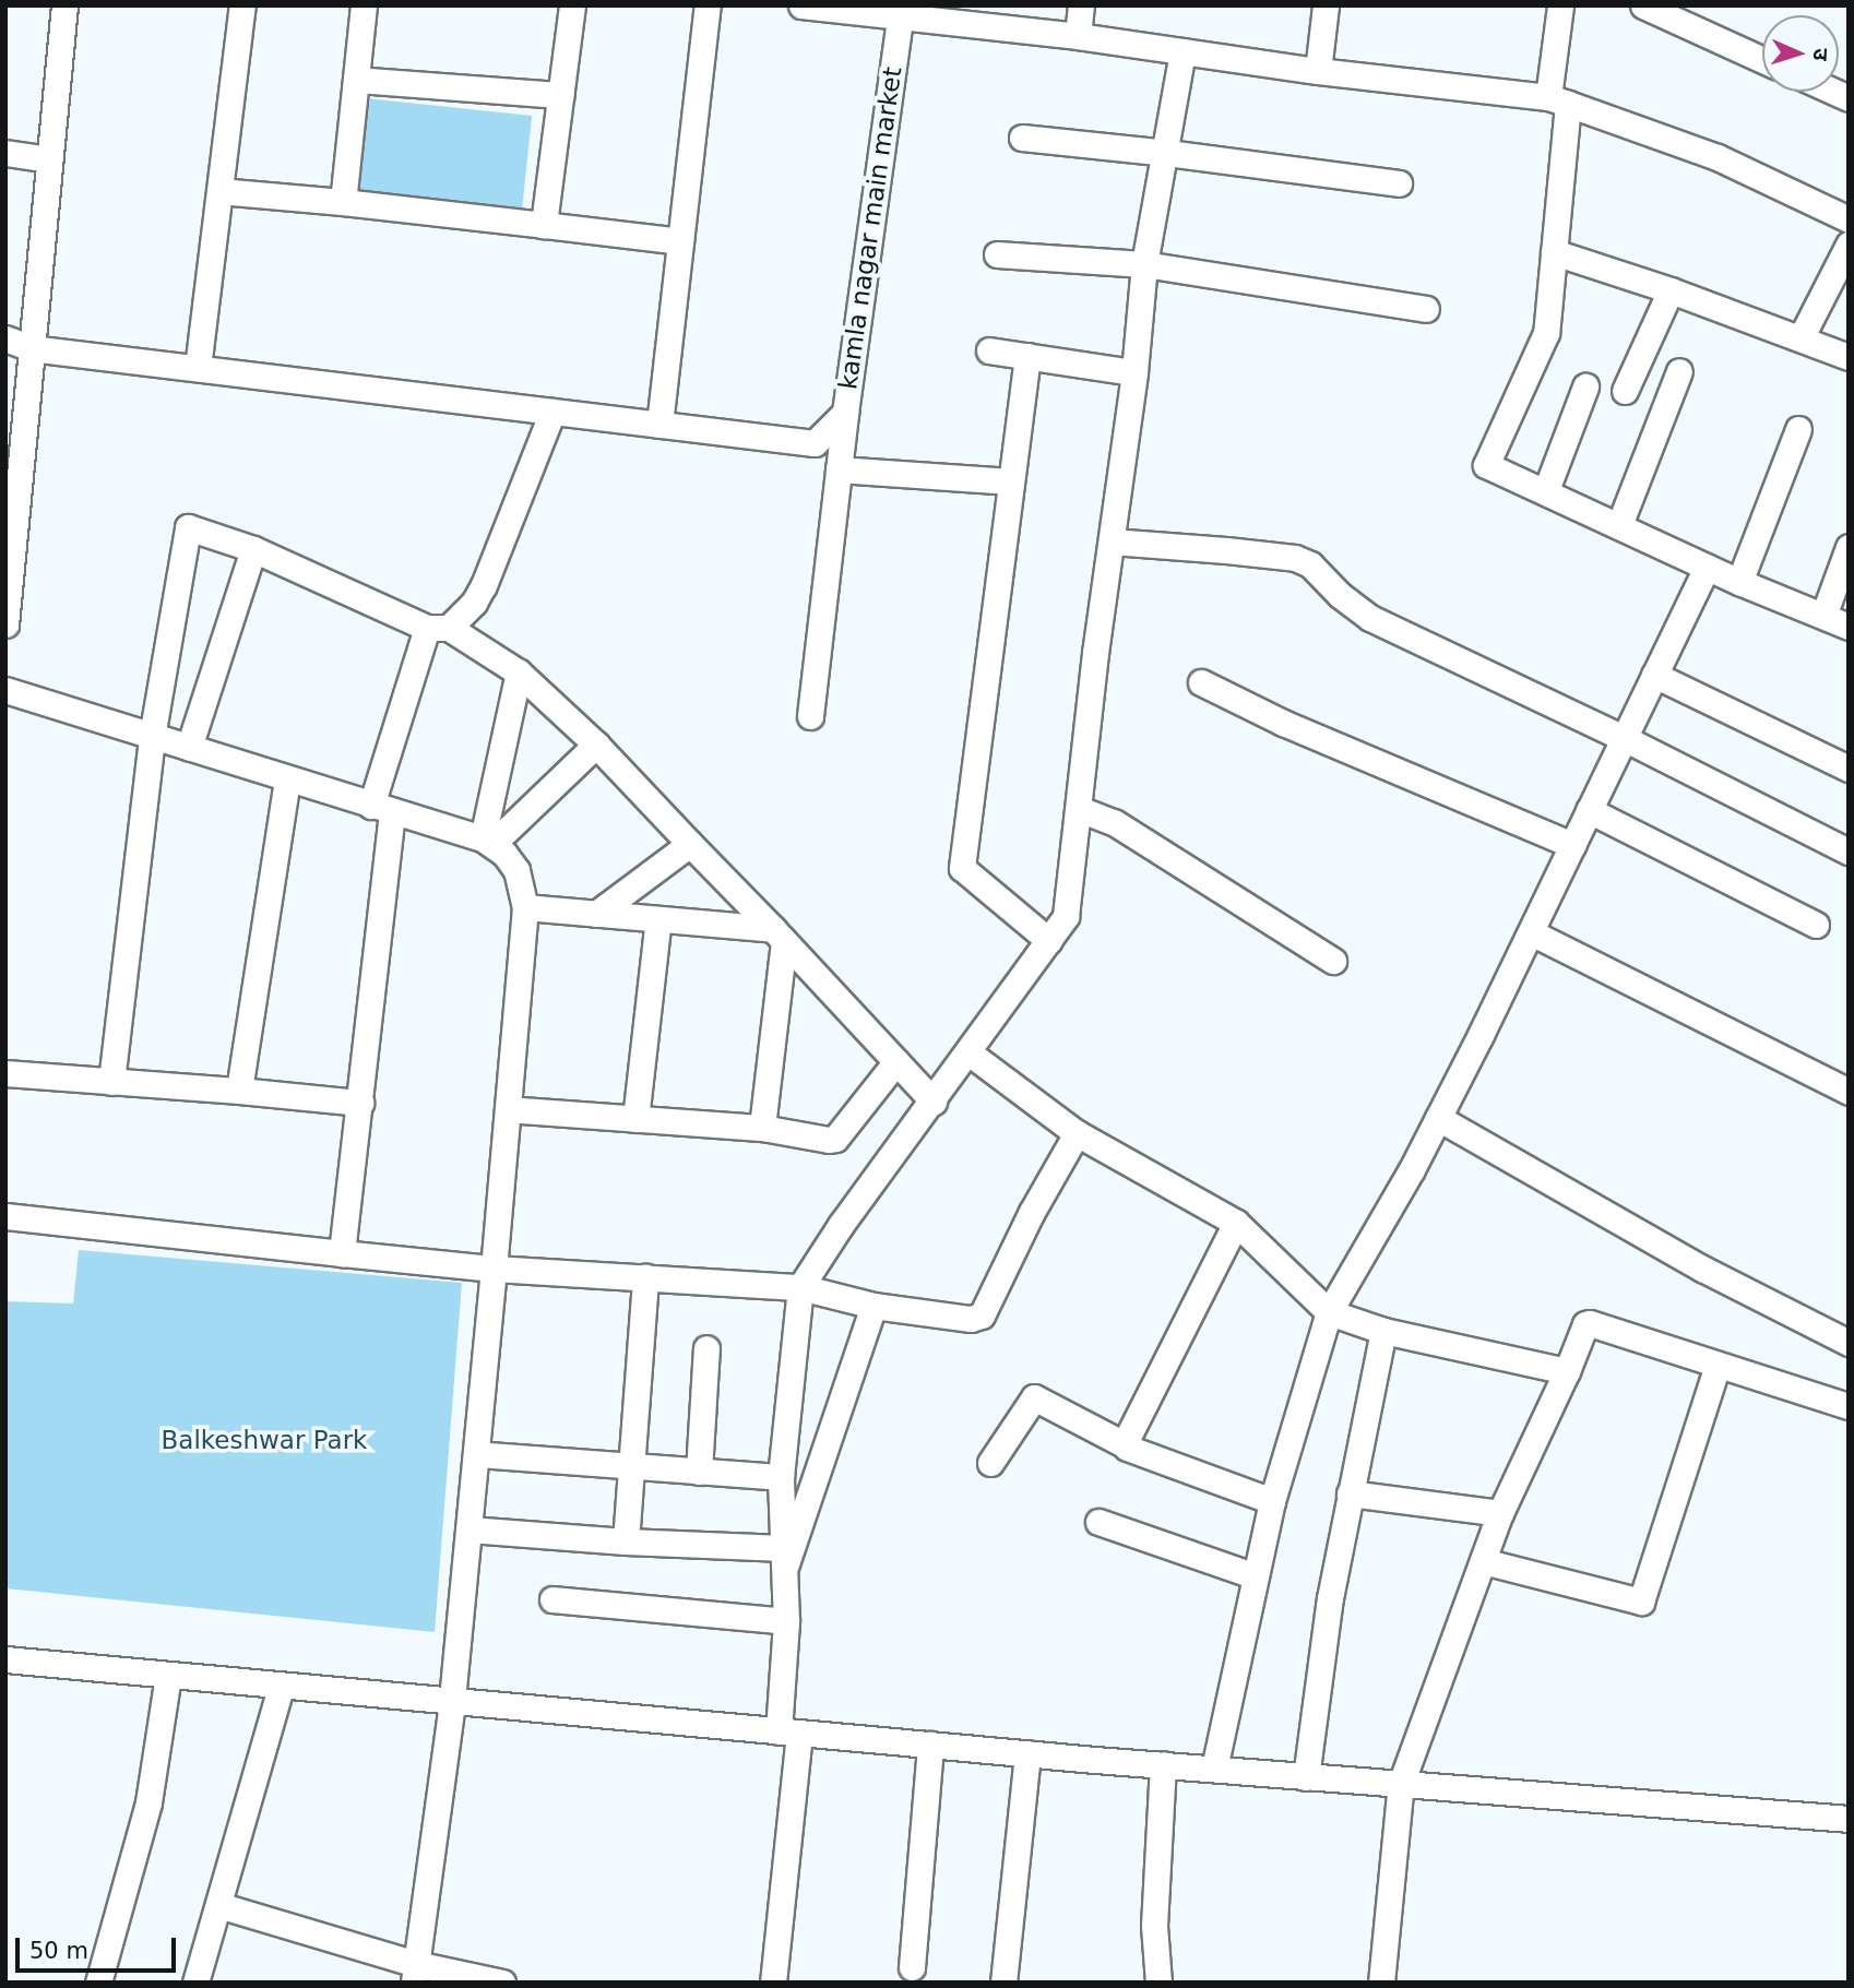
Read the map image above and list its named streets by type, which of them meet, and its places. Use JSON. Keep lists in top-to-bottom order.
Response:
{
  "streets": {
    "street": ["kamla nagar main market"]
  },
  "parks": ["Balkeshwar Park"],
  "scale_bar": "50 m",
  "north": "right"
}
